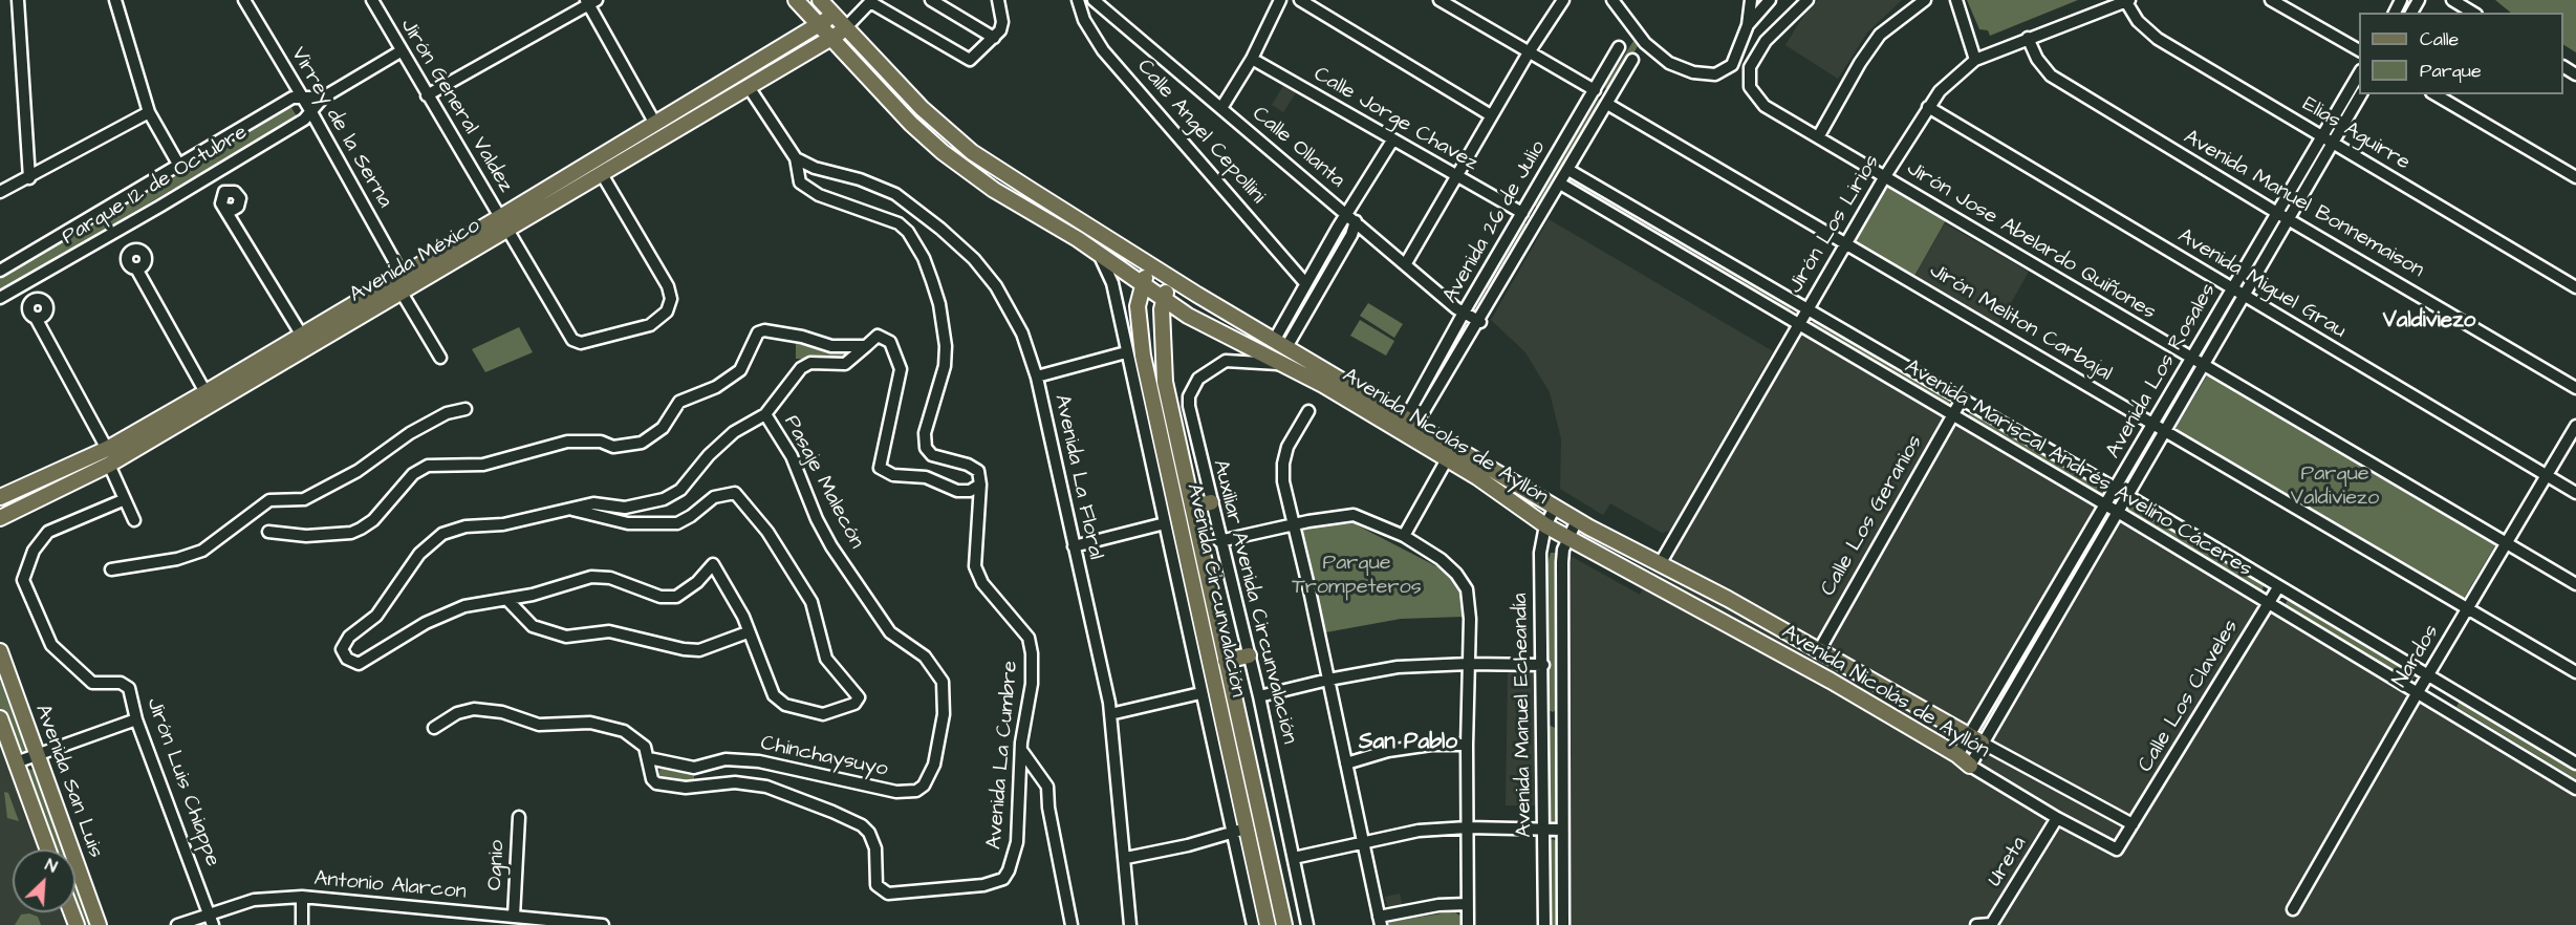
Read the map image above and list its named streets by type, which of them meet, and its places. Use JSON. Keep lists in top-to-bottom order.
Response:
{
  "streets": {
    "main road": [
      "Avenida México",
      "Avenida Nicolás de Ayllón",
      "Avenida Circunvalación",
      "Avenida San Luis"
    ],
    "street": [
      "Jirón General Valdez",
      "Calle Jorge Chavez",
      "Virrey de la Serna",
      "Calle Angel Cepollini",
      "Elias Aguirre",
      "Calle Ollanta",
      "Parque 12 de Octubre",
      "Avenida Manuel Bonnemaison",
      "Avenida 26 de Julio",
      "Jirón Los Lirios",
      "Jirón Jose Abelardo Quiñones",
      "Avenida Miguel Grau",
      "Jirón Meliton Carbajal",
      "Avenida Los Rosales",
      "Avenida Mariscal Andrés Avelino Cáceres",
      "Avenida La Floral",
      "Pasaje Malecón",
      "Calle Los Geranios",
      "Auxiliar Avenida Circunvalación",
      "Nardos",
      "Calle Los Claveles",
      "Avenida Manuel Echeandía",
      "Avenida La Cumbre",
      "Chinchaysuyo",
      "Jirón Luis Chiappe",
      "Ureta",
      "Ognio",
      "Antonio Alarcon"
    ]
  },
  "crossings": [
    ["Jirón General Valdez", "Parque 12 de Octubre"],
    ["Jirón General Valdez", "Avenida México"],
    ["Calle Jorge Chavez", "Avenida 26 de Julio"],
    ["Virrey de la Serna", "Parque 12 de Octubre"],
    ["Virrey de la Serna", "Avenida México"],
    ["Elias Aguirre", "Jirón Los Lirios"],
    ["Elias Aguirre", "Avenida Los Rosales"],
    ["Calle Ollanta", "Avenida 26 de Julio"],
    ["Avenida Manuel Bonnemaison", "Jirón Los Lirios"],
    ["Avenida Manuel Bonnemaison", "Avenida Los Rosales"],
    ["Avenida 26 de Julio", "Jirón Meliton Carbajal"],
    ["Avenida 26 de Julio", "Avenida Nicolás de Ayllón"],
    ["Avenida 26 de Julio", "Avenida Mariscal Andrés Avelino Cáceres"],
    ["Jirón Los Lirios", "Jirón Jose Abelardo Quiñones"],
    ["Jirón Los Lirios", "Avenida Miguel Grau"],
    ["Jirón Los Lirios", "Jirón Meliton Carbajal"],
    ["Jirón Los Lirios", "Avenida Nicolás de Ayllón"],
    ["Jirón Los Lirios", "Avenida Mariscal Andrés Avelino Cáceres"],
    ["Jirón Jose Abelardo Quiñones", "Avenida Los Rosales"],
    ["Jirón Jose Abelardo Quiñones", "Nardos"],
    ["Avenida México", "Avenida Nicolás de Ayllón"],
    ["Avenida Miguel Grau", "Avenida Los Rosales"],
    ["Avenida Miguel Grau", "Nardos"],
    ["Jirón Meliton Carbajal", "Avenida Los Rosales"],
    ["Jirón Meliton Carbajal", "Nardos"],
    ["Avenida Los Rosales", "Avenida Nicolás de Ayllón"],
    ["Avenida Los Rosales", "Avenida Mariscal Andrés Avelino Cáceres"],
    ["Avenida Nicolás de Ayllón", "Calle Los Geranios"],
    ["Avenida Nicolás de Ayllón", "Avenida Circunvalación"],
    ["Avenida Nicolás de Ayllón", "Auxiliar Avenida Circunvalación"],
    ["Avenida Nicolás de Ayllón", "Calle Los Claveles"],
    ["Avenida Nicolás de Ayllón", "Avenida Manuel Echeandía"],
    ["Avenida Nicolás de Ayllón", "Ureta"],
    ["Avenida Mariscal Andrés Avelino Cáceres", "Calle Los Geranios"],
    ["Avenida Mariscal Andrés Avelino Cáceres", "Nardos"],
    ["Avenida Mariscal Andrés Avelino Cáceres", "Calle Los Claveles"],
    ["Pasaje Malecón", "Chinchaysuyo"],
    ["Avenida La Cumbre", "Chinchaysuyo"],
    ["Jirón Luis Chiappe", "Antonio Alarcon"],
    ["Ognio", "Antonio Alarcon"]
  ],
  "districts": ["Valdiviezo", "San Pablo"],
  "parks": ["Parque Valdiviezo", "Parque Trompeteros"],
  "legend": ["Calle", "Parque"],
  "north": "top right"
}
